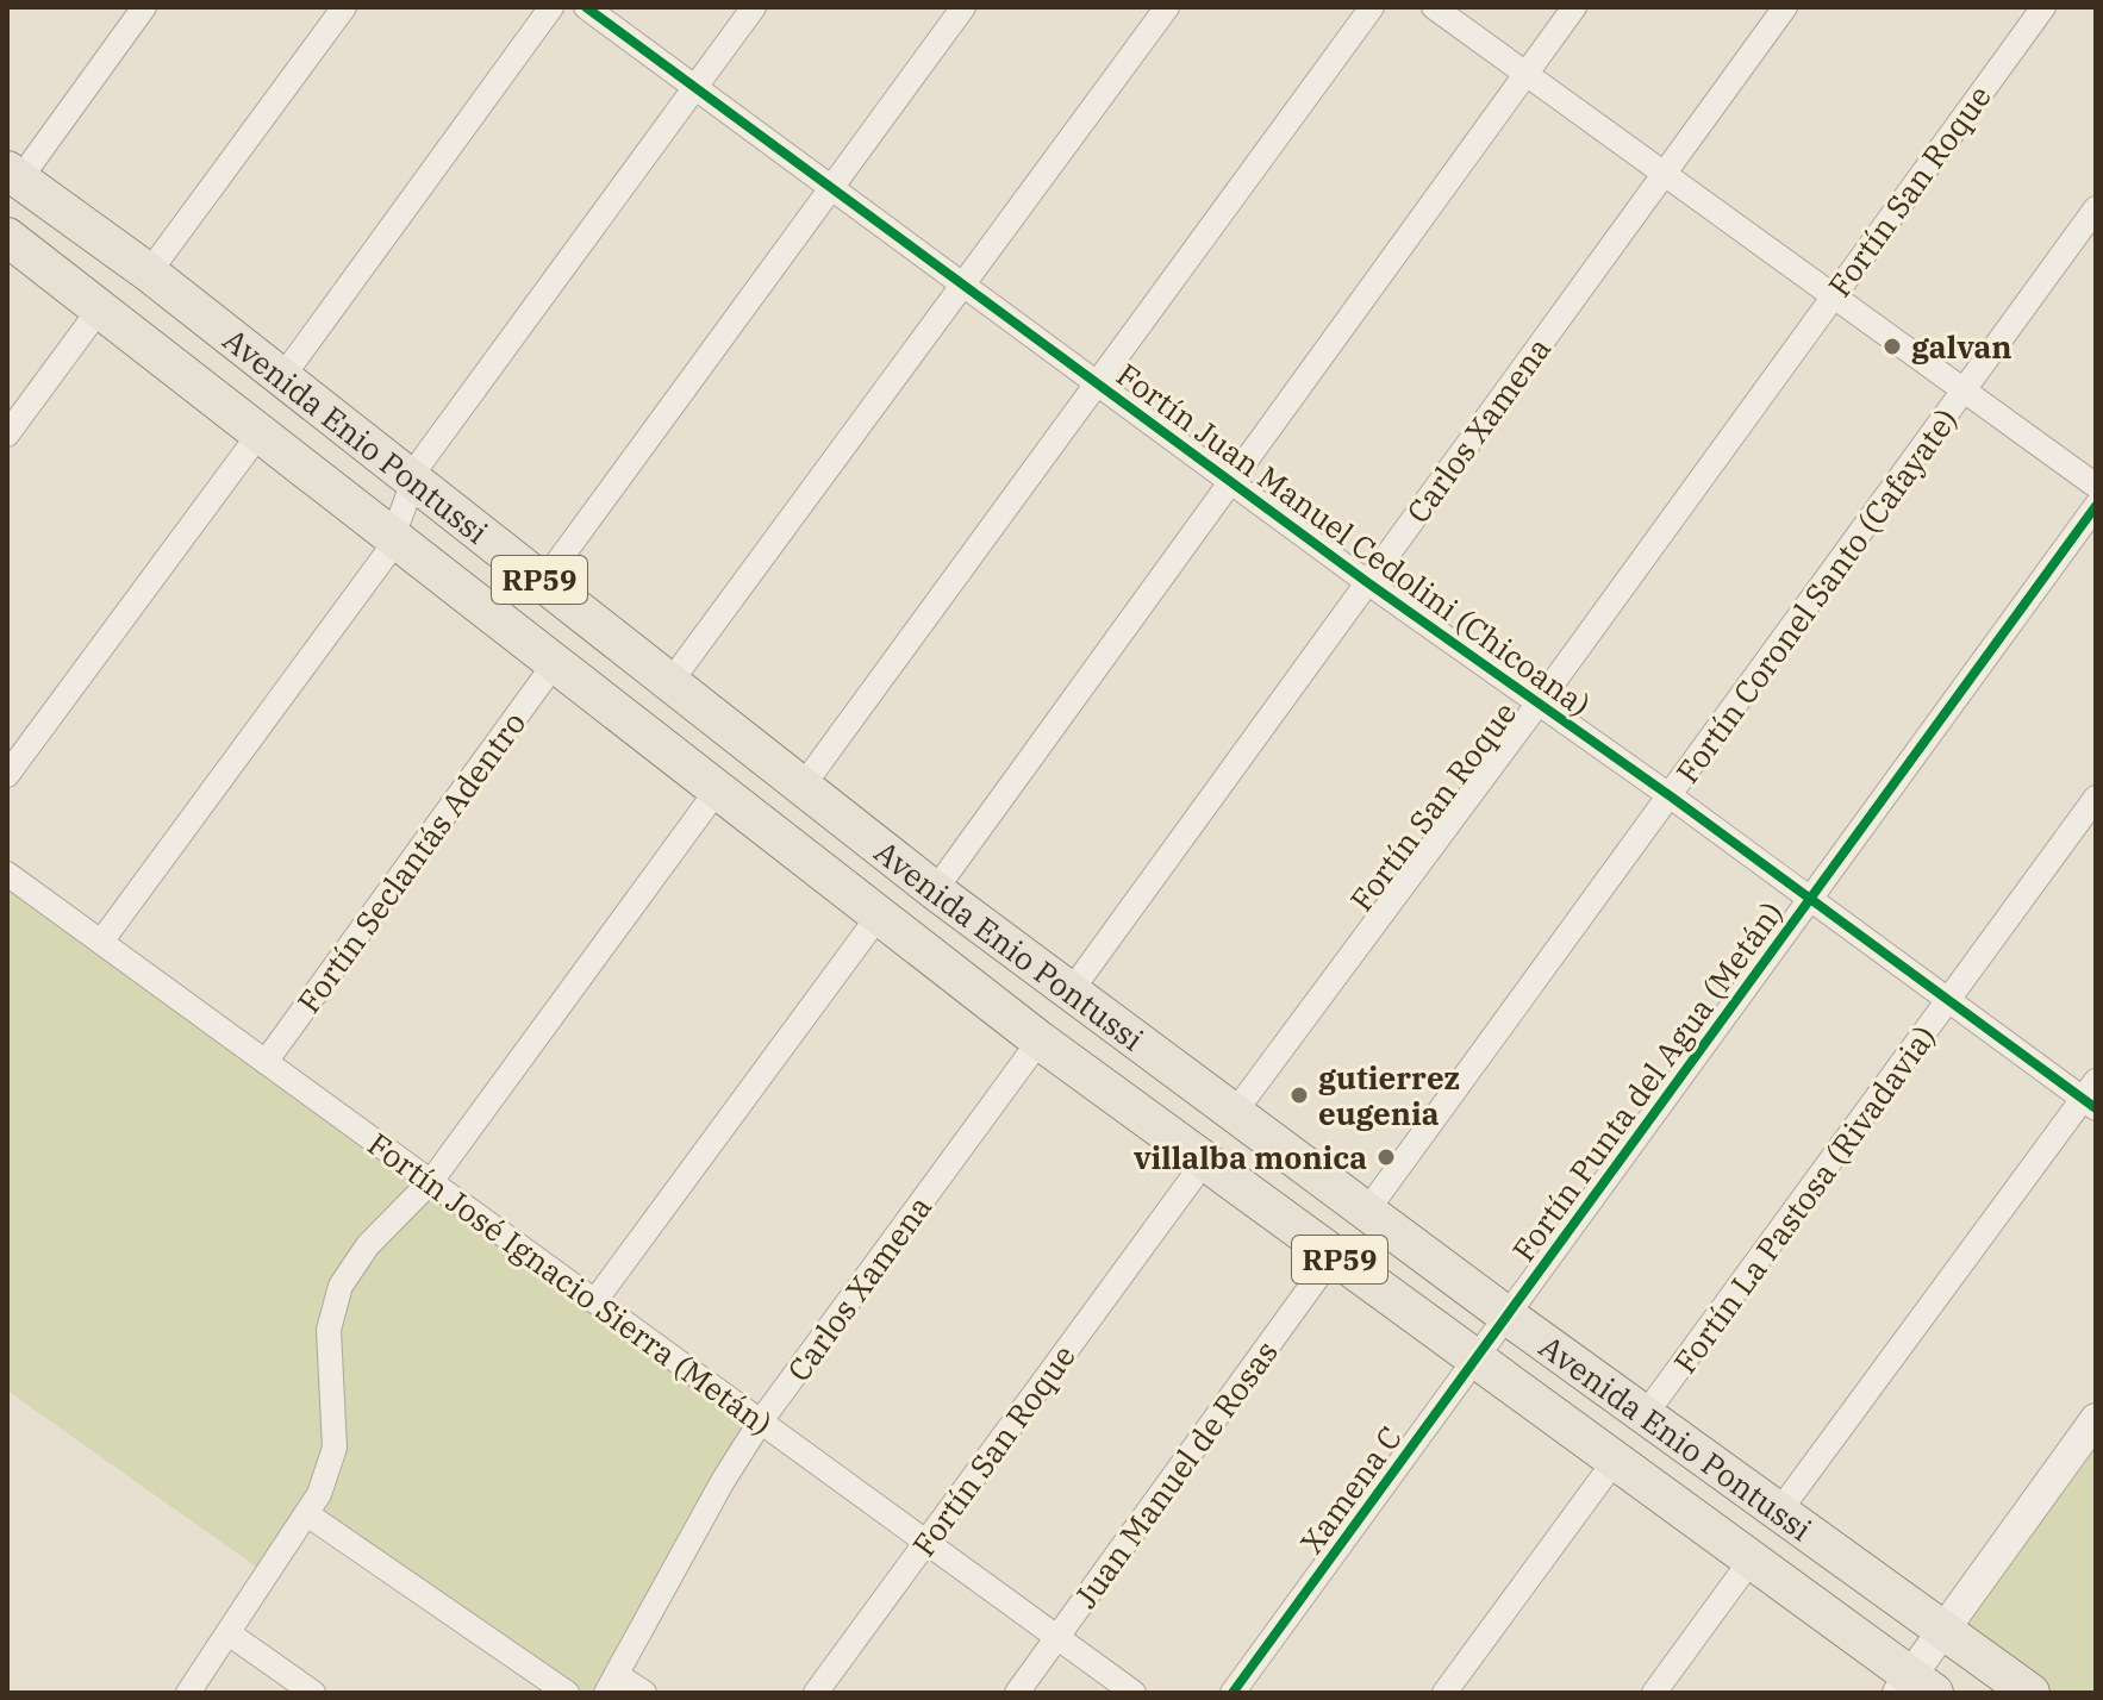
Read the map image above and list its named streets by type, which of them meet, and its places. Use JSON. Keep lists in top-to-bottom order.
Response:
{
  "streets": {
    "main road": ["Avenida Enio Pontussi", "RP59"],
    "street": [
      "Fortín San Roque",
      "Carlos Xamena",
      "Fortín Juan Manuel Cedolini (Chicoana)",
      "Fortín Coronel Santo (Cafayate)",
      "Fortín Seclantás Adentro",
      "Fortín Punta del Agua (Metán)",
      "Fortín La Pastosa (Rivadavia)",
      "Fortín José Ignacio Sierra (Metán)",
      "Juan Manuel de Rosas",
      "Xamena C"
    ]
  },
  "crossings": [
    ["Fortín San Roque", "Avenida Enio Pontussi"],
    ["Fortín San Roque", "Fortín Juan Manuel Cedolini (Chicoana)"],
    ["Fortín San Roque", "Fortín José Ignacio Sierra (Metán)"],
    ["Carlos Xamena", "Avenida Enio Pontussi"],
    ["Carlos Xamena", "Fortín Juan Manuel Cedolini (Chicoana)"],
    ["Carlos Xamena", "Fortín José Ignacio Sierra (Metán)"],
    ["Avenida Enio Pontussi", "Fortín Coronel Santo (Cafayate)"],
    ["Avenida Enio Pontussi", "Fortín Seclantás Adentro"],
    ["Avenida Enio Pontussi", "Fortín Punta del Agua (Metán)"],
    ["Avenida Enio Pontussi", "Fortín La Pastosa (Rivadavia)"],
    ["Avenida Enio Pontussi", "Juan Manuel de Rosas"],
    ["Avenida Enio Pontussi", "Xamena C"],
    ["Fortín Juan Manuel Cedolini (Chicoana)", "Fortín Coronel Santo (Cafayate)"],
    ["Fortín Juan Manuel Cedolini (Chicoana)", "Fortín Punta del Agua (Metán)"],
    ["Fortín Juan Manuel Cedolini (Chicoana)", "Fortín La Pastosa (Rivadavia)"],
    ["Fortín Seclantás Adentro", "Fortín José Ignacio Sierra (Metán)"],
    ["Fortín Punta del Agua (Metán)", "Xamena C"],
    ["Fortín José Ignacio Sierra (Metán)", "Juan Manuel de Rosas"]
  ],
  "places": ["galvan", "gutierrez eugenia", "villalba monica"]
}
